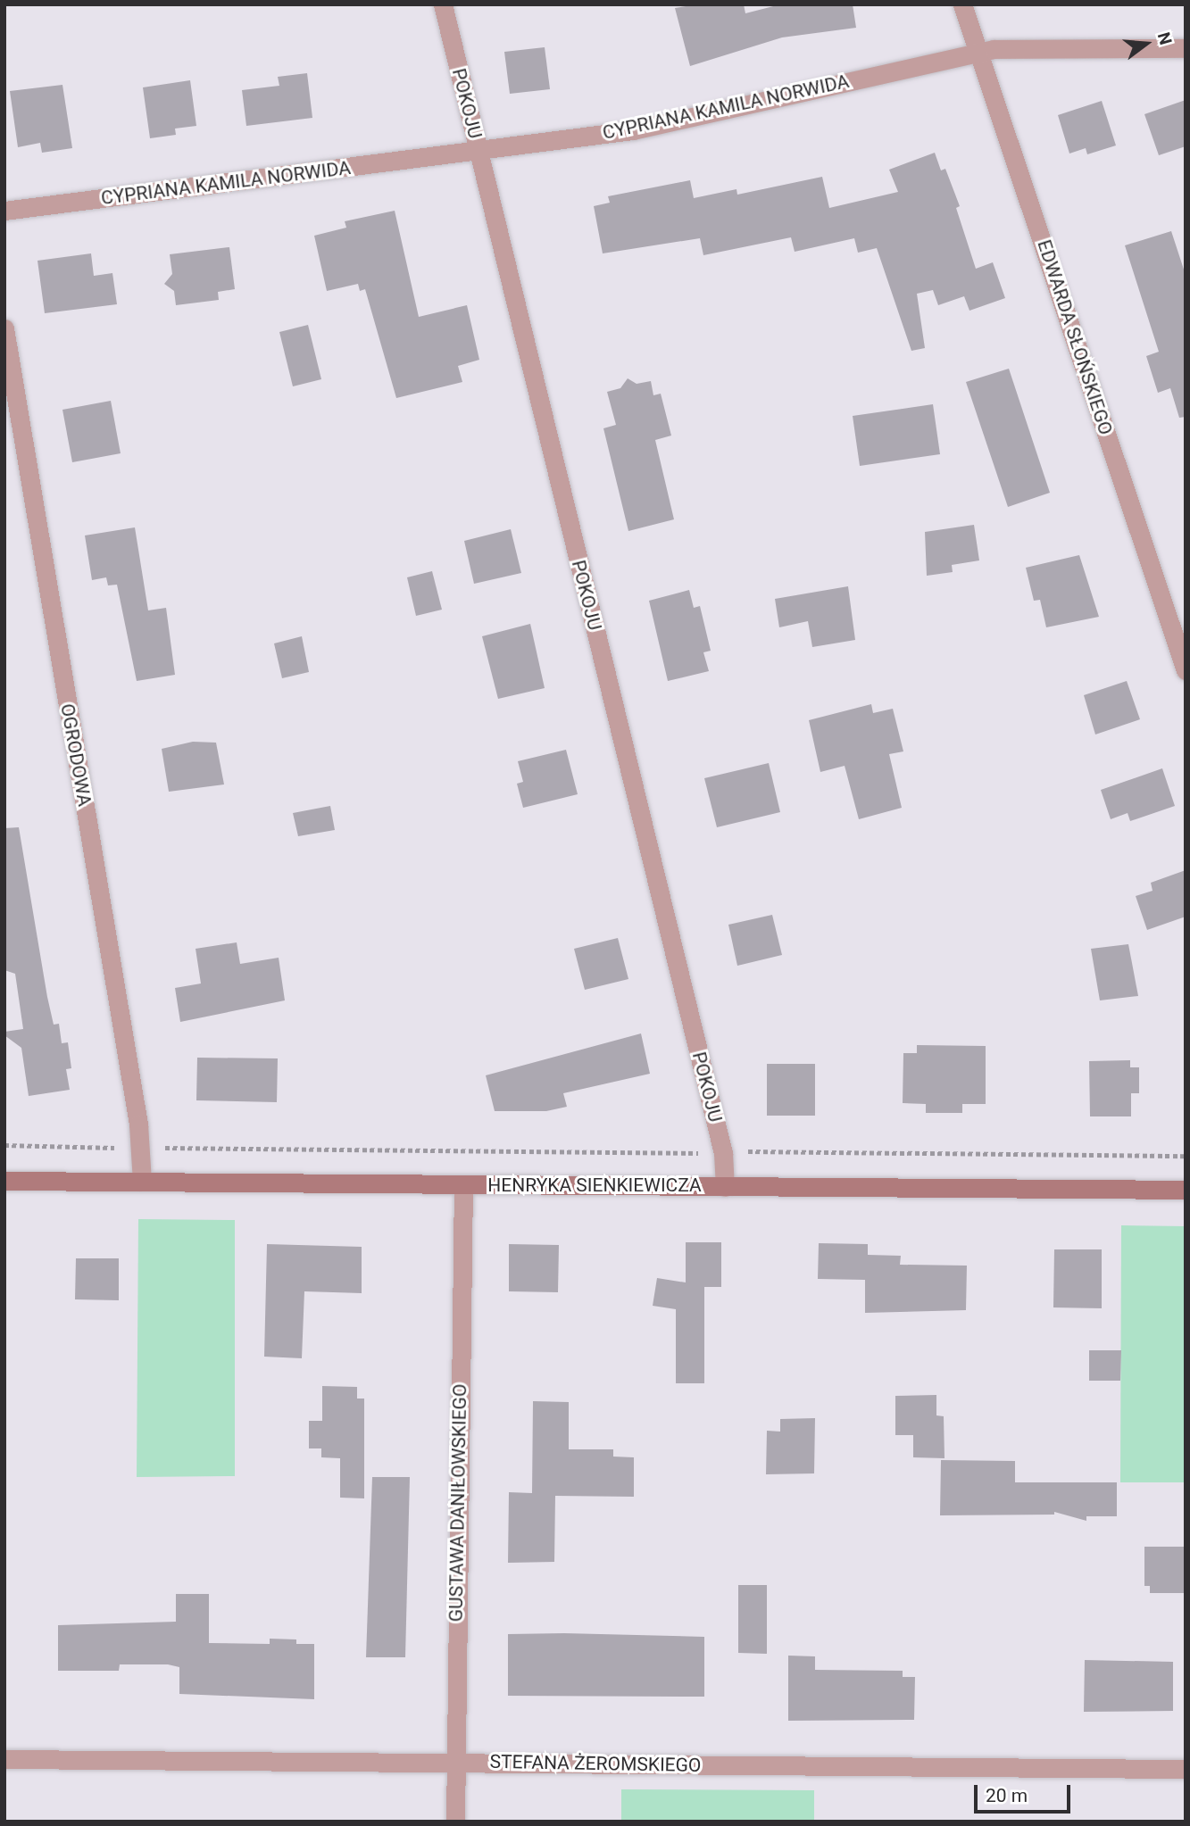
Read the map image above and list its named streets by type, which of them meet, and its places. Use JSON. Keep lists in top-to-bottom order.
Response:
{
  "streets": {
    "street": [
      "POKOJU",
      "CYPRIANA KAMILA NORWIDA",
      "EDWARDA SŁOŃSKIEGO",
      "OGRODOWA",
      "HENRYKA SIENKIEWICZA",
      "GUSTAWA DANIŁOWSKIEGO",
      "STEFANA ŻEROMSKIEGO"
    ]
  },
  "crossings": [
    ["POKOJU", "CYPRIANA KAMILA NORWIDA"],
    ["POKOJU", "HENRYKA SIENKIEWICZA"],
    ["CYPRIANA KAMILA NORWIDA", "EDWARDA SŁOŃSKIEGO"],
    ["OGRODOWA", "HENRYKA SIENKIEWICZA"],
    ["HENRYKA SIENKIEWICZA", "GUSTAWA DANIŁOWSKIEGO"],
    ["GUSTAWA DANIŁOWSKIEGO", "STEFANA ŻEROMSKIEGO"]
  ],
  "scale_bar": "20 m",
  "north": "right"
}
